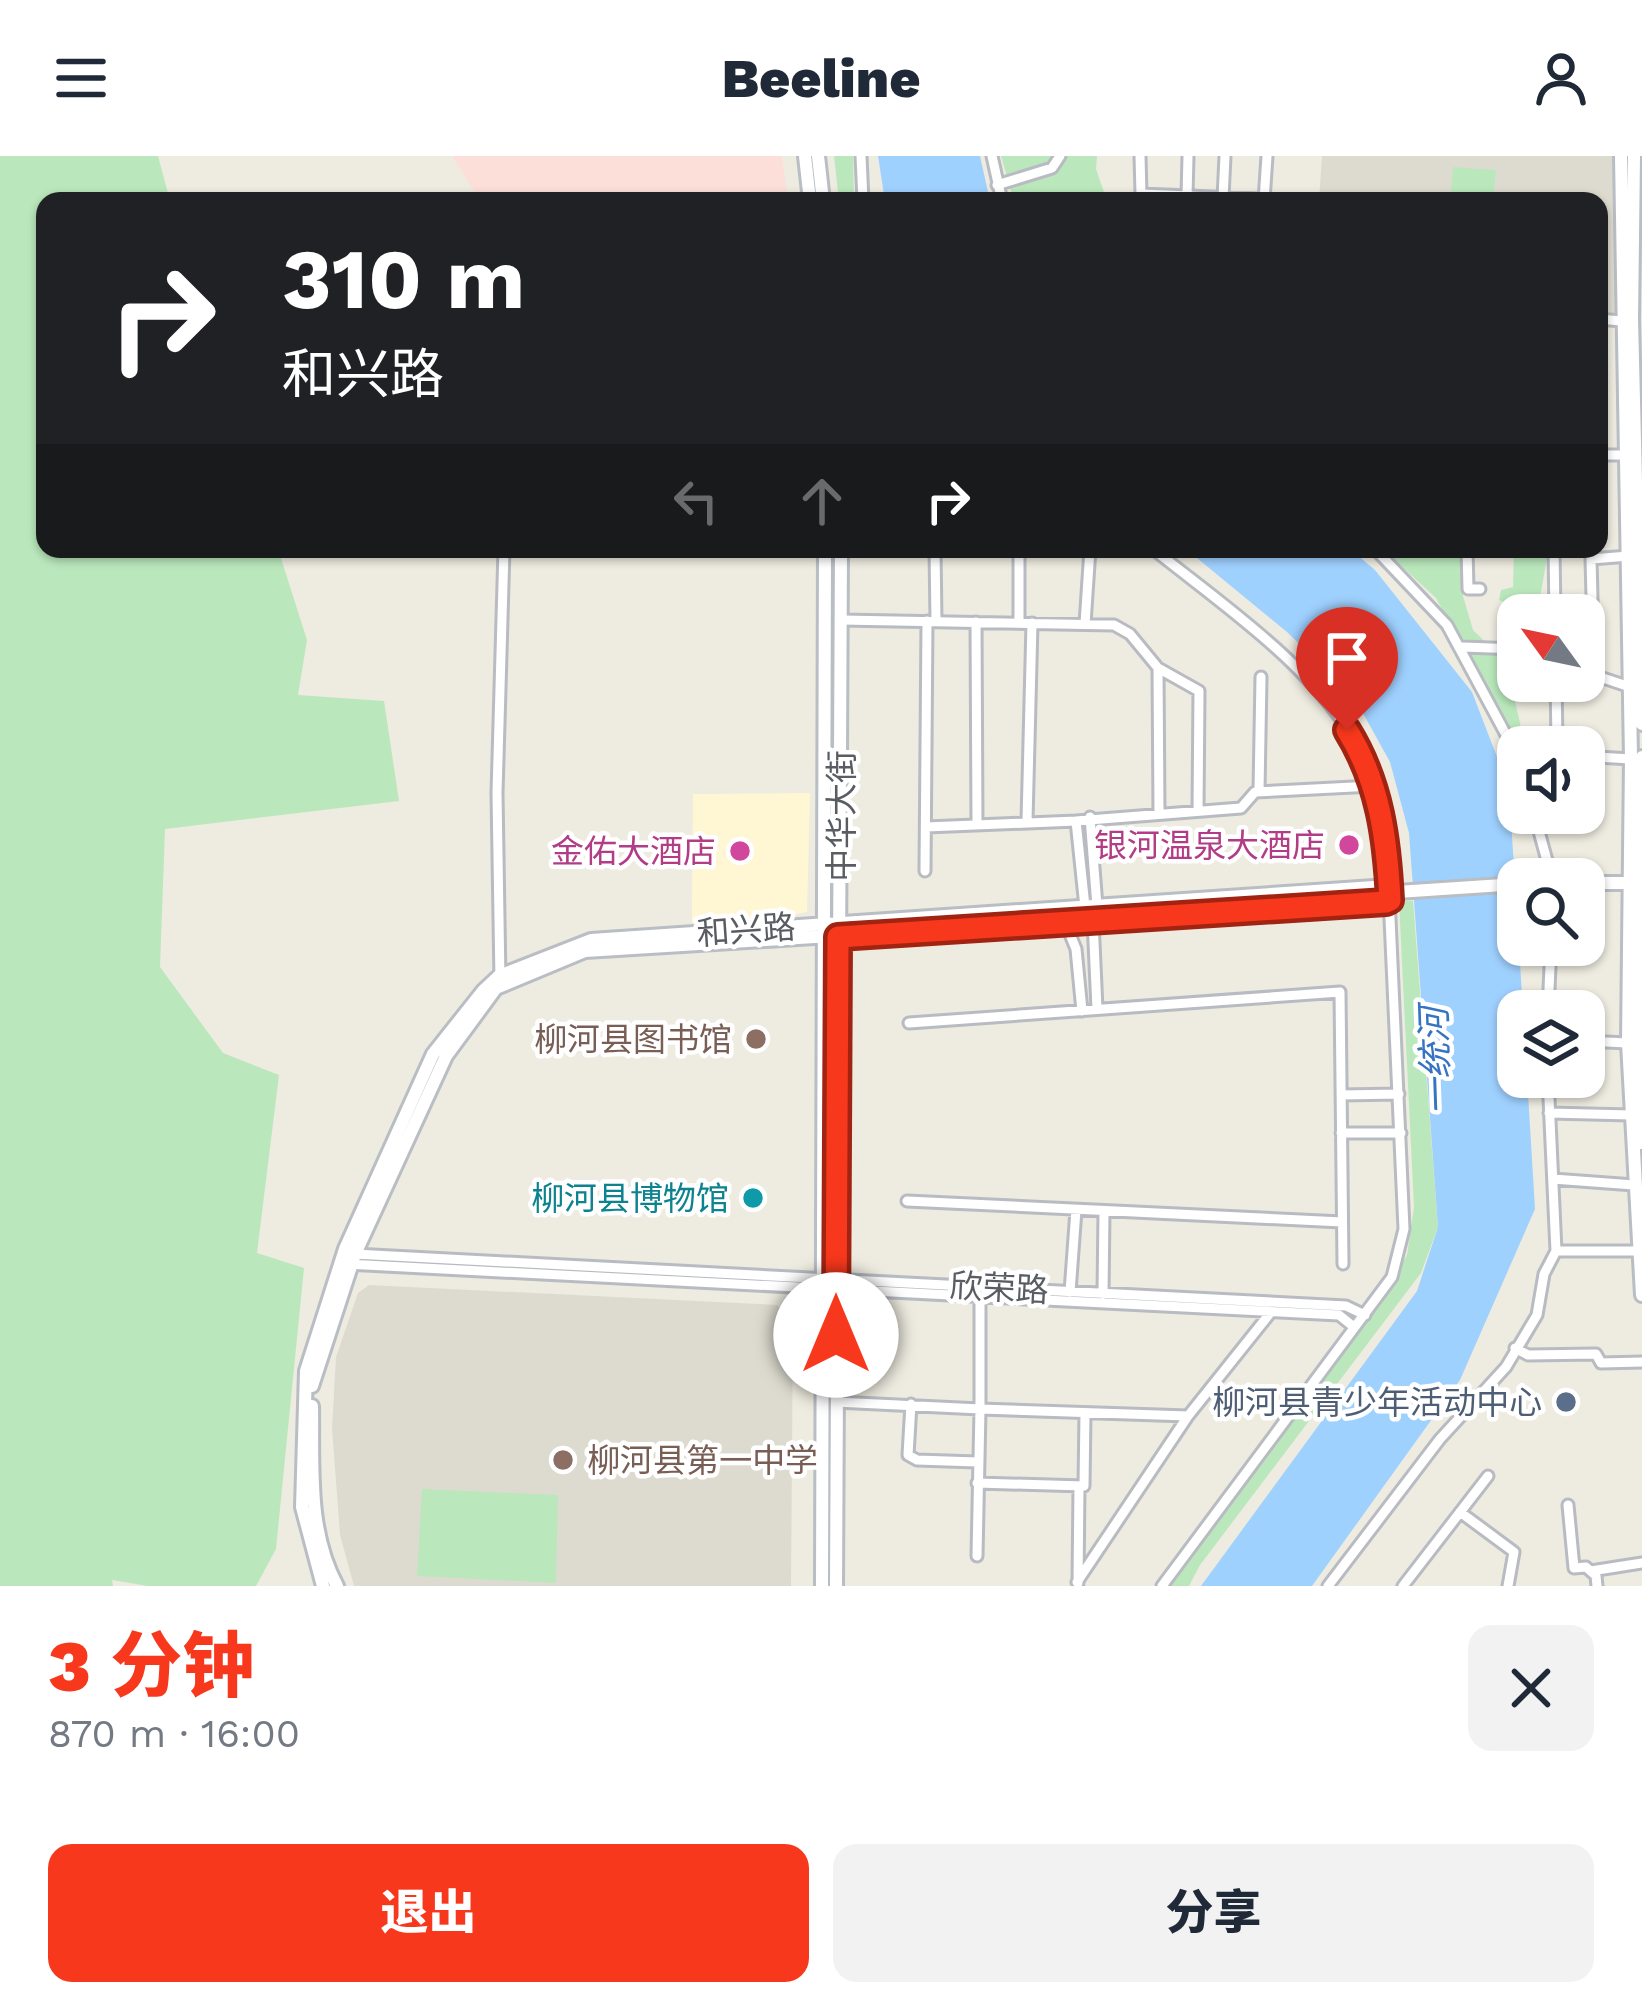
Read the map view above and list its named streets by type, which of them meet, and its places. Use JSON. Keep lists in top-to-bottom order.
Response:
{
  "streets": {
    "street": ["中华大街", "和兴路", "欣荣路"]
  },
  "crossings": [
    ["中华大街", "和兴路"],
    ["中华大街", "欣荣路"]
  ],
  "water": ["一统河"],
  "places": [
    "银河温泉大酒店",
    "金佑大酒店",
    "柳河县图书馆",
    "柳河县博物馆",
    "柳河县青少年活动中心",
    "柳河县第一中学"
  ],
  "north": "top left",
  "page": {
    "header": "Beeline",
    "turn": ["310 m", "和兴路"],
    "heading": ["3 分钟", "870 m · 16:00"],
    "buttons": ["退出", "分享"]
  }
}
